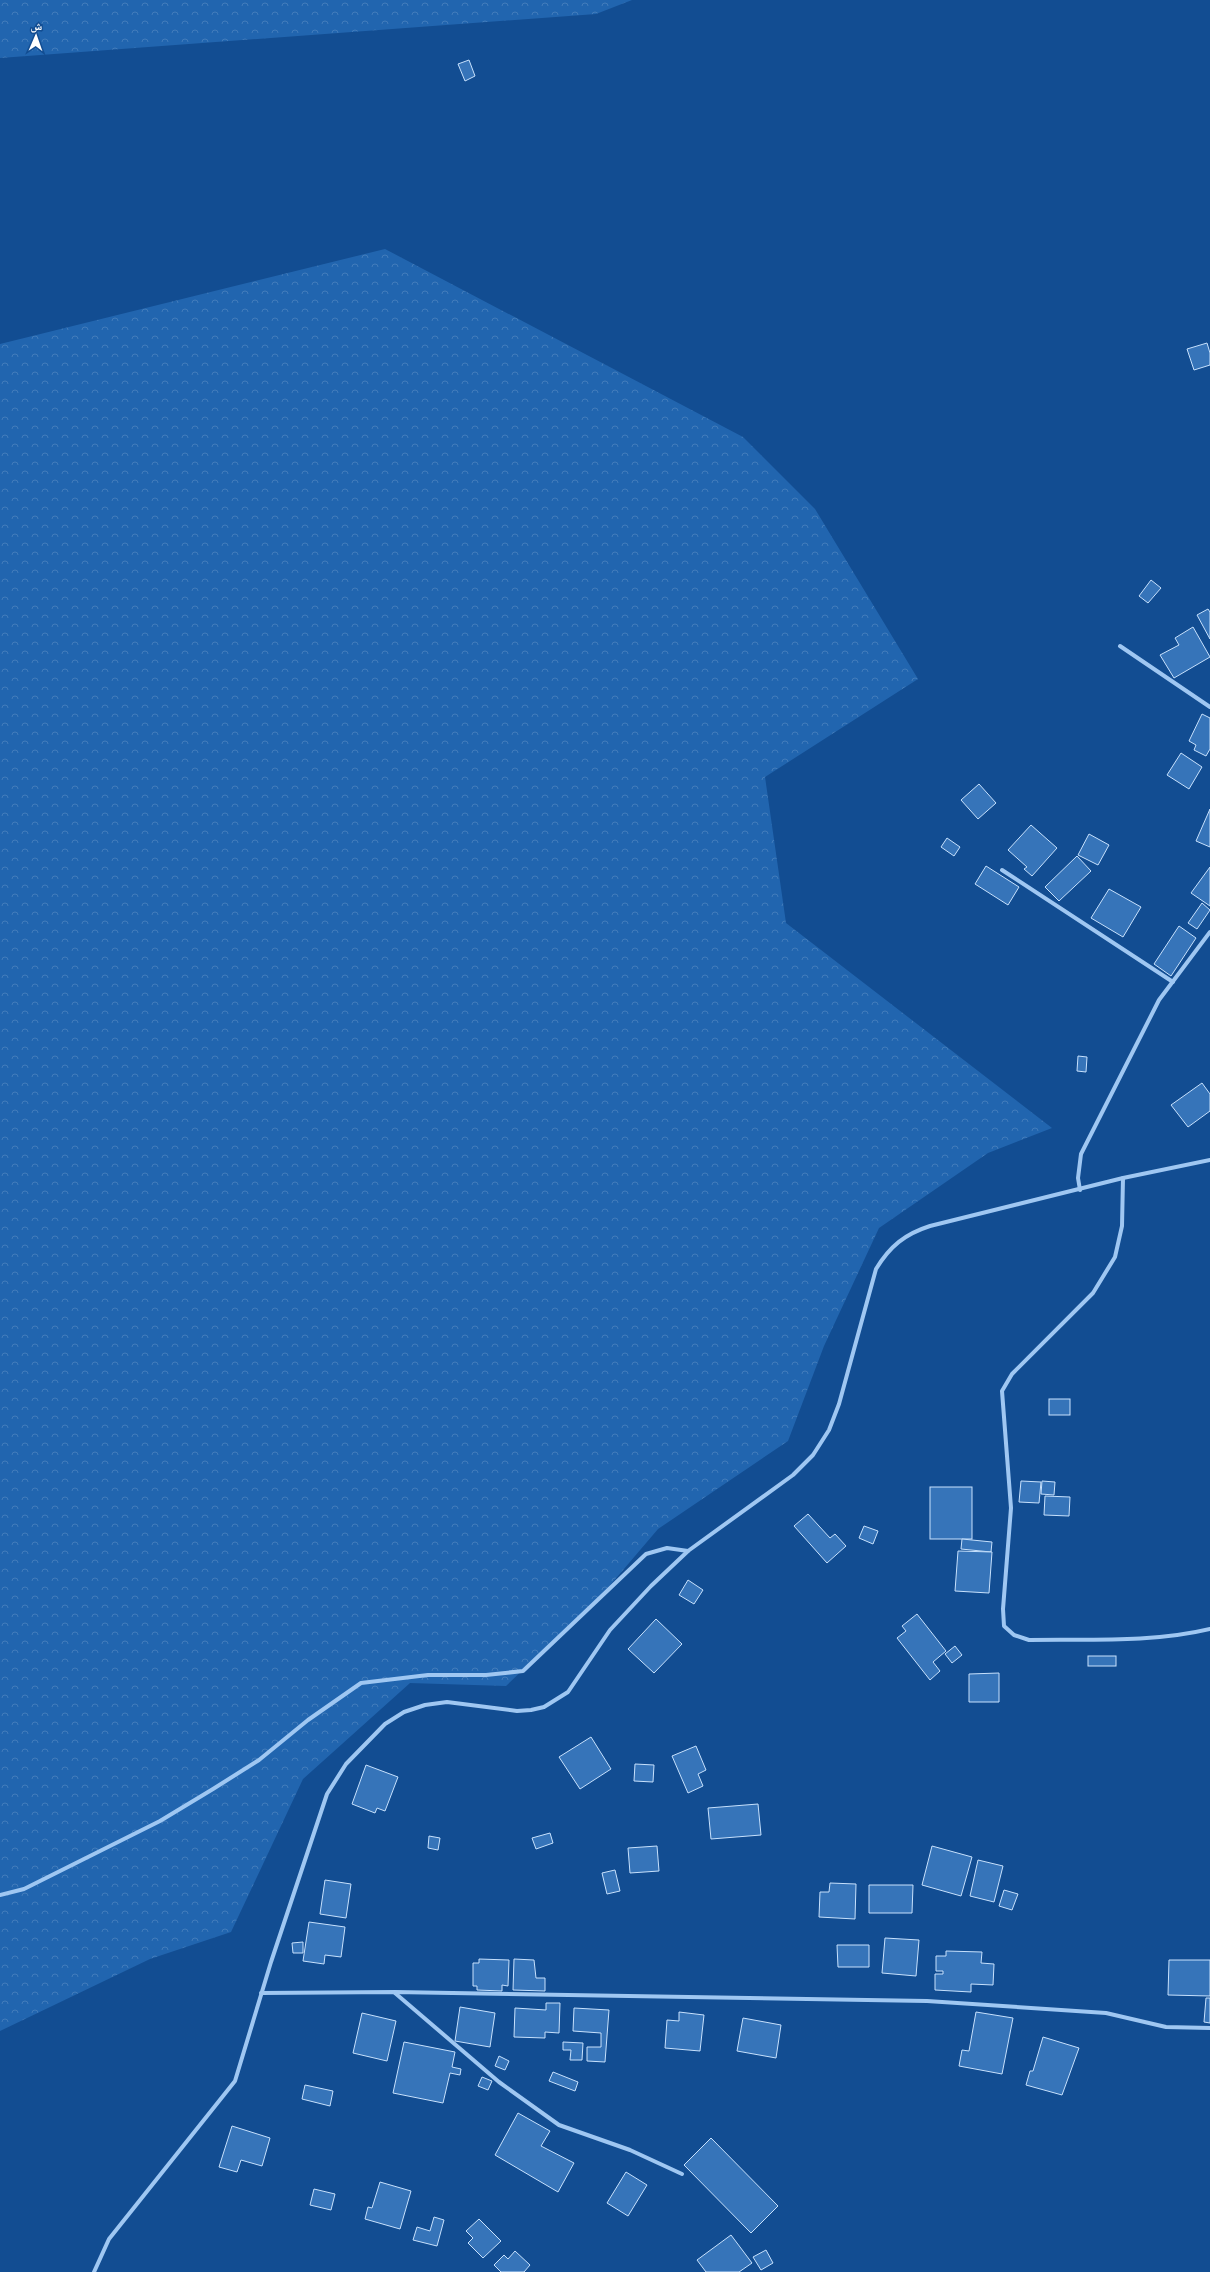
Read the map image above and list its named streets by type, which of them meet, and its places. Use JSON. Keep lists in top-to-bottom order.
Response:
{
  "north": "top"
}
